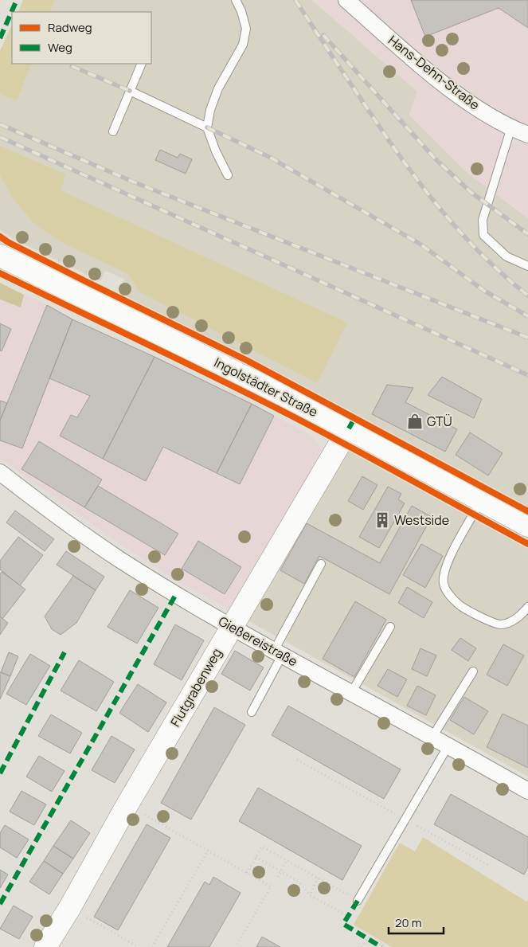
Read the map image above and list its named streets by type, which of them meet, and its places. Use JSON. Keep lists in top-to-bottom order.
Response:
{
  "streets": {
    "street": [
      "Hans-Dehn-Straße",
      "Ingolstädter Straße",
      "Gießereistraße",
      "Flutgrabenweg"
    ]
  },
  "crossings": [
    ["Ingolstädter Straße", "Flutgrabenweg"],
    ["Gießereistraße", "Flutgrabenweg"]
  ],
  "places": {
    "shop": ["GTÜ"],
    "building": ["Westside"]
  },
  "legend": ["Radweg", "Weg"],
  "scale_bar": "20 m"
}
